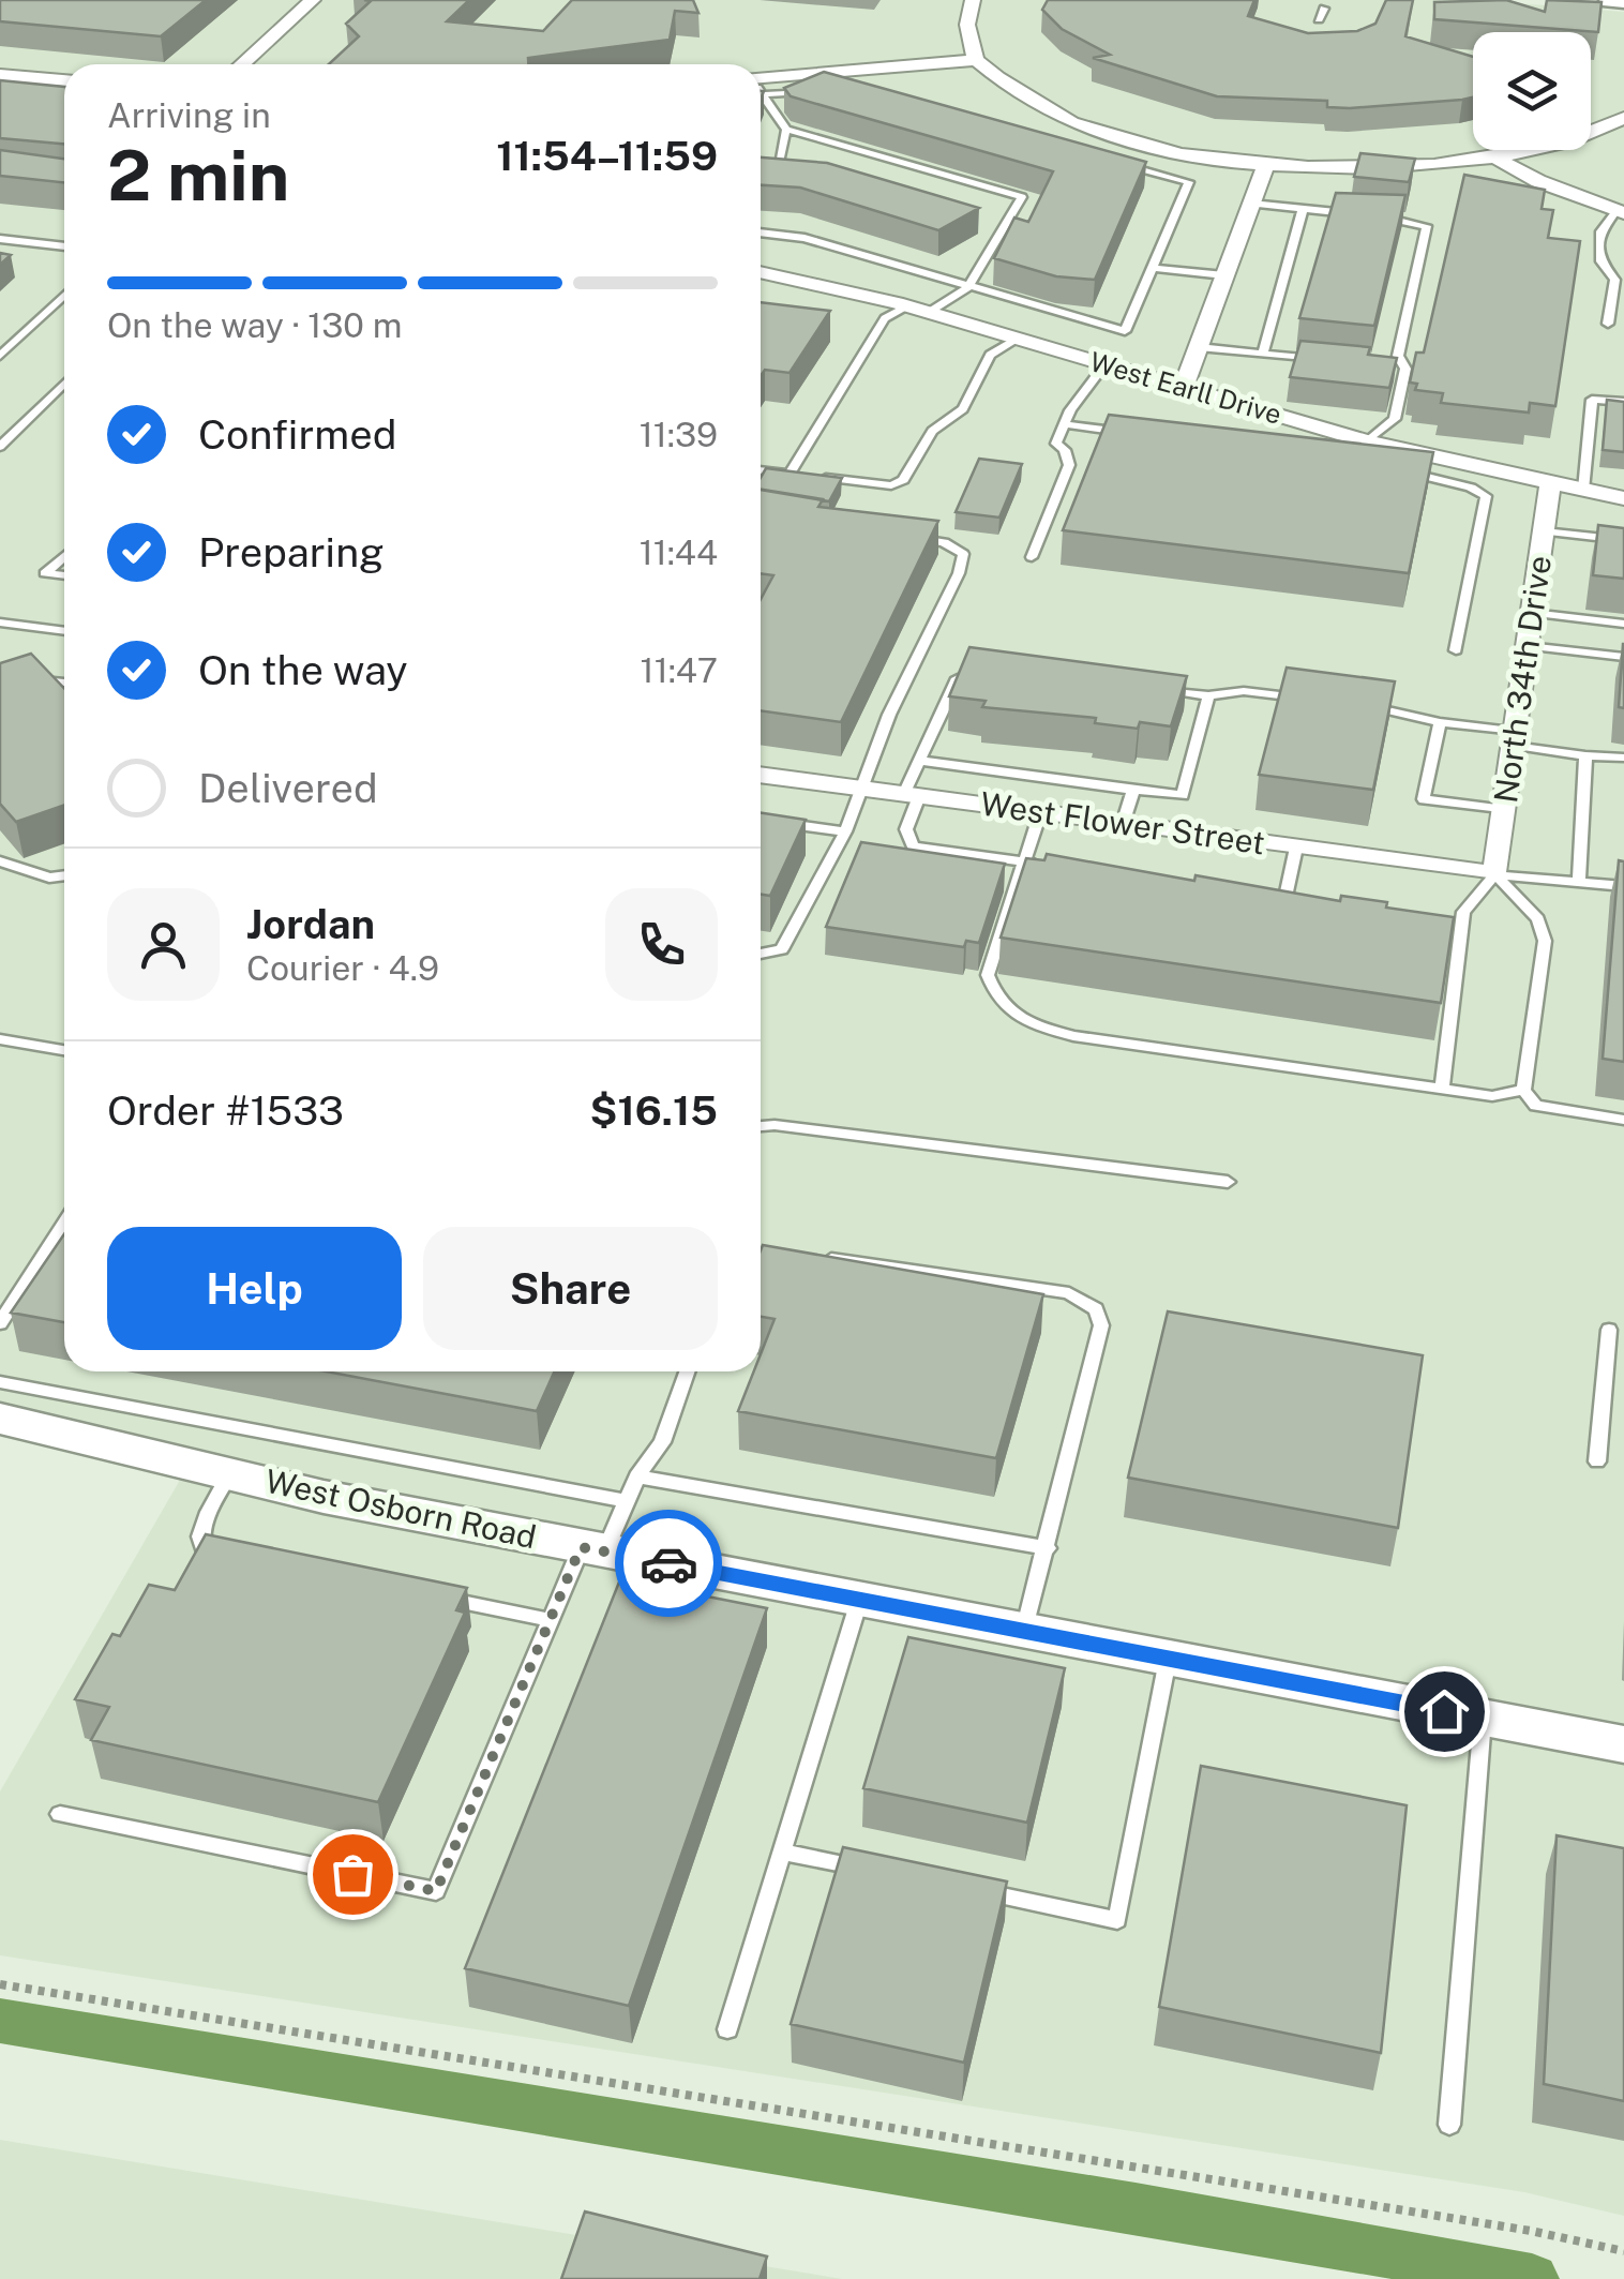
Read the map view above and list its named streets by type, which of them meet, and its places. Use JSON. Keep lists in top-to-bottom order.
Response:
{
  "streets": {
    "street": [
      "West Earll Drive",
      "North 34th Drive",
      "West Flower Street",
      "West Osborn Road"
    ]
  },
  "crossings": [
    ["West Earll Drive", "North 34th Drive"],
    ["North 34th Drive", "West Flower Street"]
  ],
  "page": {
    "heading": ["2 min", "Arriving in", "11:54–11:59"],
    "panel": [
      "Jordan",
      "Courier · 4.9",
      "Order #1533",
      "$16.15"
    ],
    "bar": "On the way · 130 m",
    "list": [
      ["Confirmed", "11:39"],
      ["Preparing", "11:44"],
      ["On the way", "11:47"],
      "Delivered"
    ],
    "buttons": ["Help", "Share"]
  }
}
